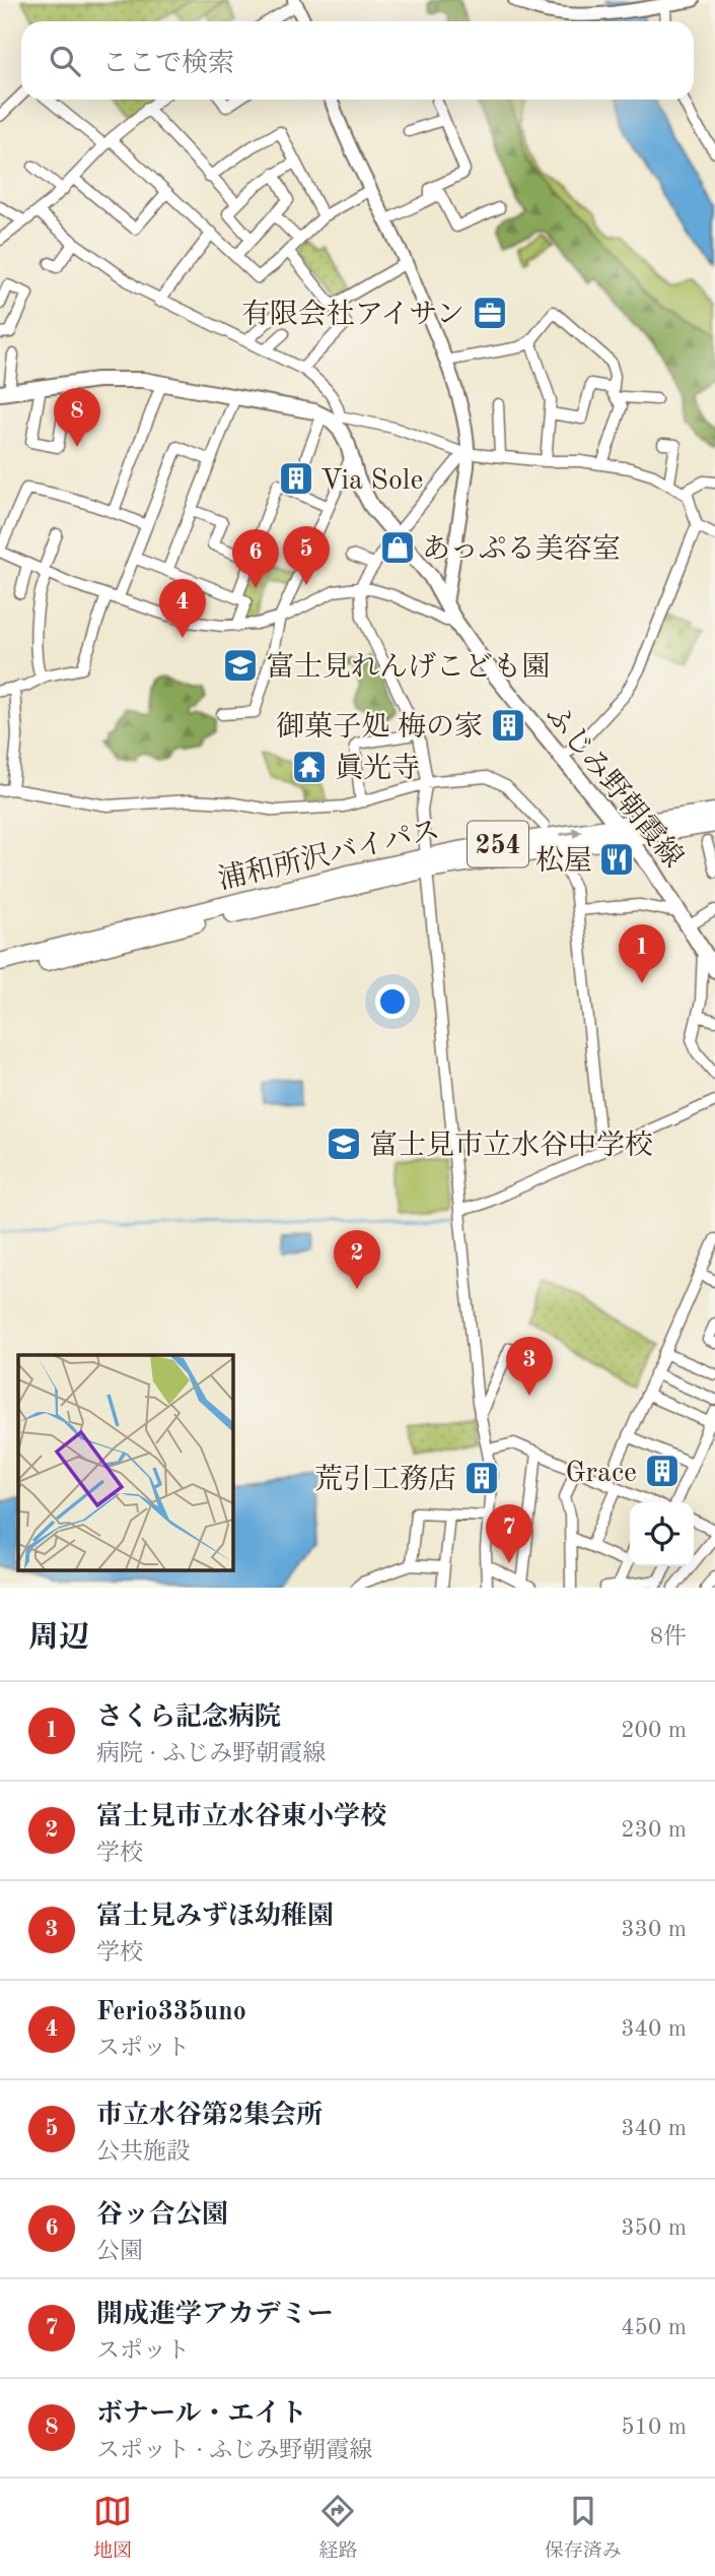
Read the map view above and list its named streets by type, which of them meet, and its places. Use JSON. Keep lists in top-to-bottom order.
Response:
{
  "streets": {
    "highway": ["254", "浦和所沢バイパス"],
    "main road": ["ふじみ野朝霞線"]
  },
  "crossings": [
    ["ふじみ野朝霞線", "浦和所沢バイパス"]
  ],
  "places": {
    "office": ["有限会社アイサン"],
    "building": [
      "Via Sole",
      "御菓子処 梅の家",
      "Grace",
      "荒引工務店"
    ],
    "shop": ["あっぷる美容室"],
    "school or university": ["富士見れんげこども園", "富士見市立水谷中学校"],
    "temple": ["眞光寺"],
    "restaurant": ["松屋"]
  },
  "page": {
    "search": "ここで検索",
    "pins": [
      "8",
      "5",
      "6",
      "4",
      "1",
      "2",
      "3",
      "7"
    ],
    "heading": ["周辺", "8件"],
    "list": [
      {
        "mark": "1",
        "name": "さくら記念病院",
        "note": "病院 · ふじみ野朝霞線",
        "value": "200 m"
      },
      {
        "mark": "2",
        "name": "富士見市立水谷東小学校",
        "note": "学校",
        "value": "230 m"
      },
      {
        "mark": "3",
        "name": "富士見みずほ幼稚園",
        "note": "学校",
        "value": "330 m"
      },
      {
        "mark": "4",
        "name": "Ferio335uno",
        "note": "スポット",
        "value": "340 m"
      },
      {
        "mark": "5",
        "name": "市立水谷第2集会所",
        "note": "公共施設",
        "value": "340 m"
      },
      {
        "mark": "6",
        "name": "谷ッ合公園",
        "note": "公園",
        "value": "350 m"
      },
      {
        "mark": "7",
        "name": "開成進学アカデミー",
        "note": "スポット",
        "value": "450 m"
      },
      {
        "mark": "8",
        "name": "ボナール・エイト",
        "note": "スポット · ふじみ野朝霞線",
        "value": "510 m"
      }
    ],
    "nav": ["地図", "経路", "保存済み"]
  }
}
